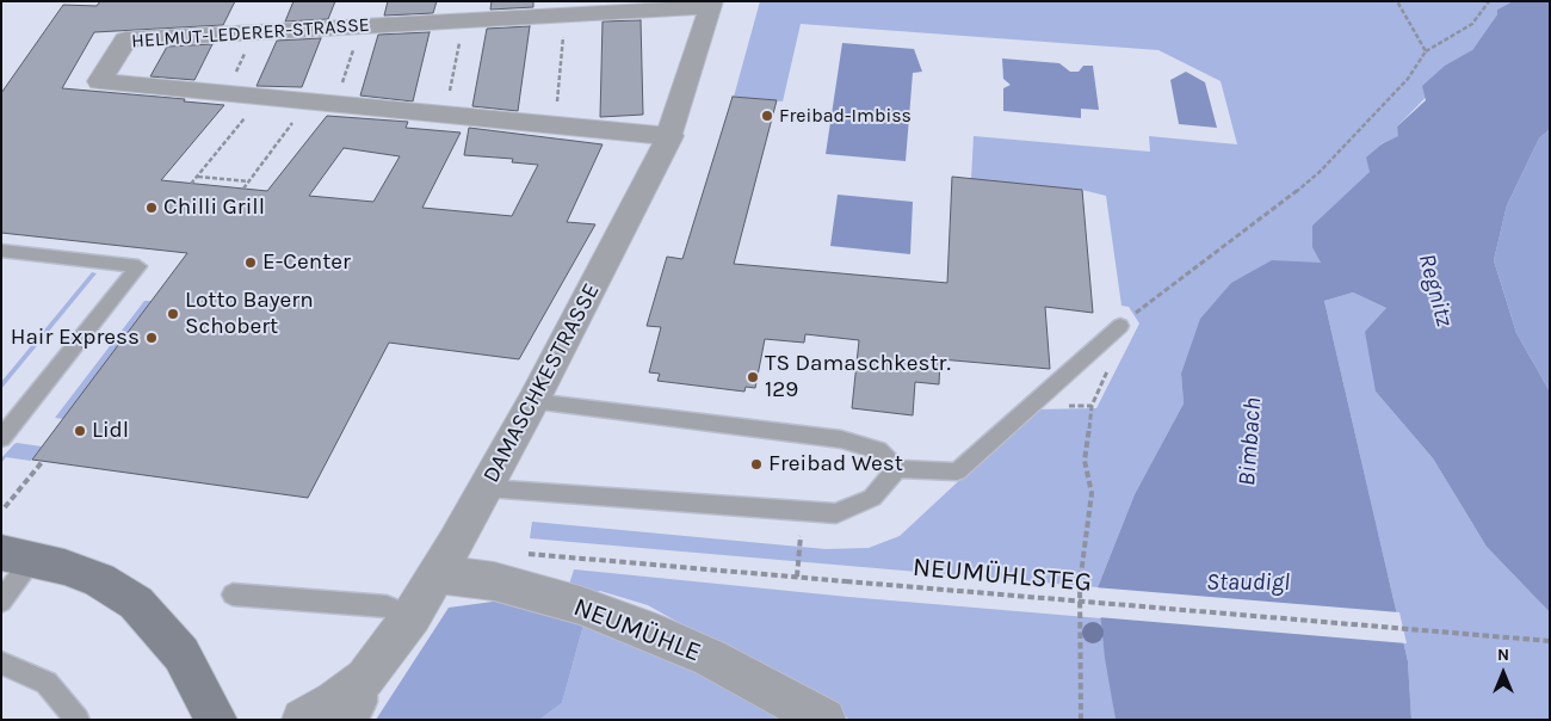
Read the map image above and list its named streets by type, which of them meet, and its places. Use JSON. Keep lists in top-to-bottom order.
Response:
{
  "streets": {
    "street": ["HELMUT-LEDERER-STRASSE", "DAMASCHKESTRASSE", "NEUMÜHLE"],
    "path": ["NEUMÜHLSTEG"]
  },
  "crossings": [
    ["HELMUT-LEDERER-STRASSE", "DAMASCHKESTRASSE"],
    ["DAMASCHKESTRASSE", "NEUMÜHLE"]
  ],
  "water": ["Regnitz", "Bimbach", "Staudigl"],
  "places": [
    "Freibad-Imbiss",
    "Chilli Grill",
    "E-Center",
    "Lotto Bayern Schobert",
    "Hair Express",
    "TS Damaschkestr. 129",
    "Lidl",
    "Freibad West"
  ],
  "north": "top"
}
